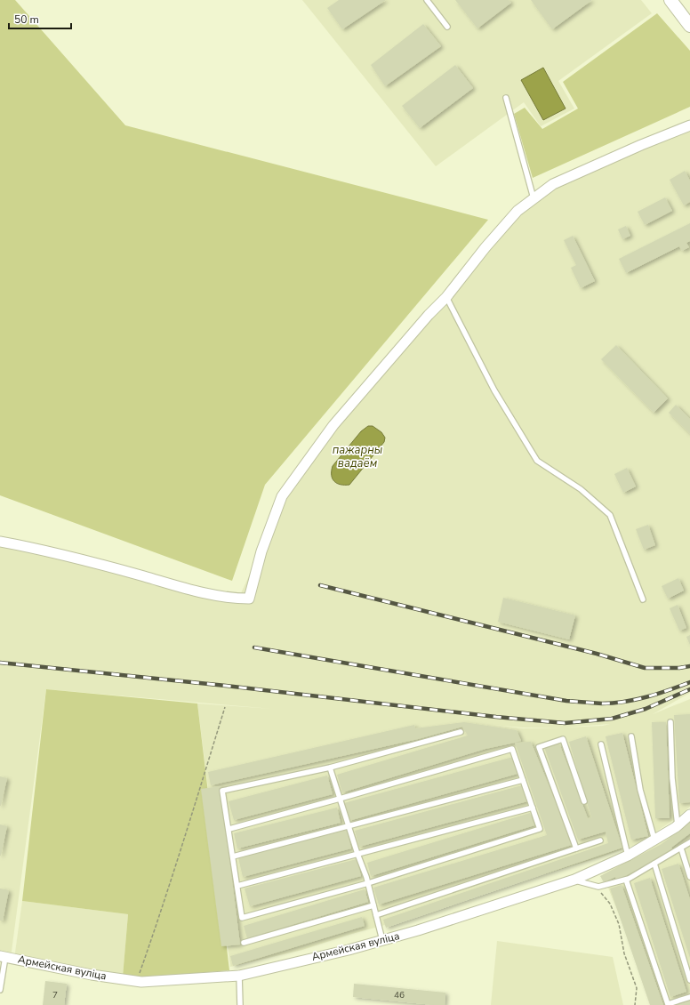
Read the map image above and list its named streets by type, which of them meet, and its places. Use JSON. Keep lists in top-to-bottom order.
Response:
{
  "streets": {
    "street": ["Армейская вуліца"]
  },
  "water": ["пажарны вадаём"],
  "house_numbers": ["7", "46"],
  "scale_bar": "50 m"
}
